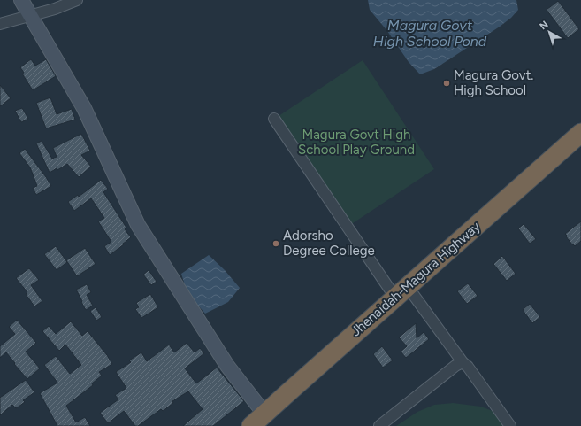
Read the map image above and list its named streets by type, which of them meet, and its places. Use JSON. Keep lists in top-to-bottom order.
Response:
{
  "streets": {
    "highway": ["Jhenaidah-Magura Highway"]
  },
  "water": ["Magura Govt High School Pond"],
  "parks": ["Magura Govt High School Play Ground"],
  "places": ["Magura Govt. High School", "Adorsho Degree College"],
  "north": "top left"
}
